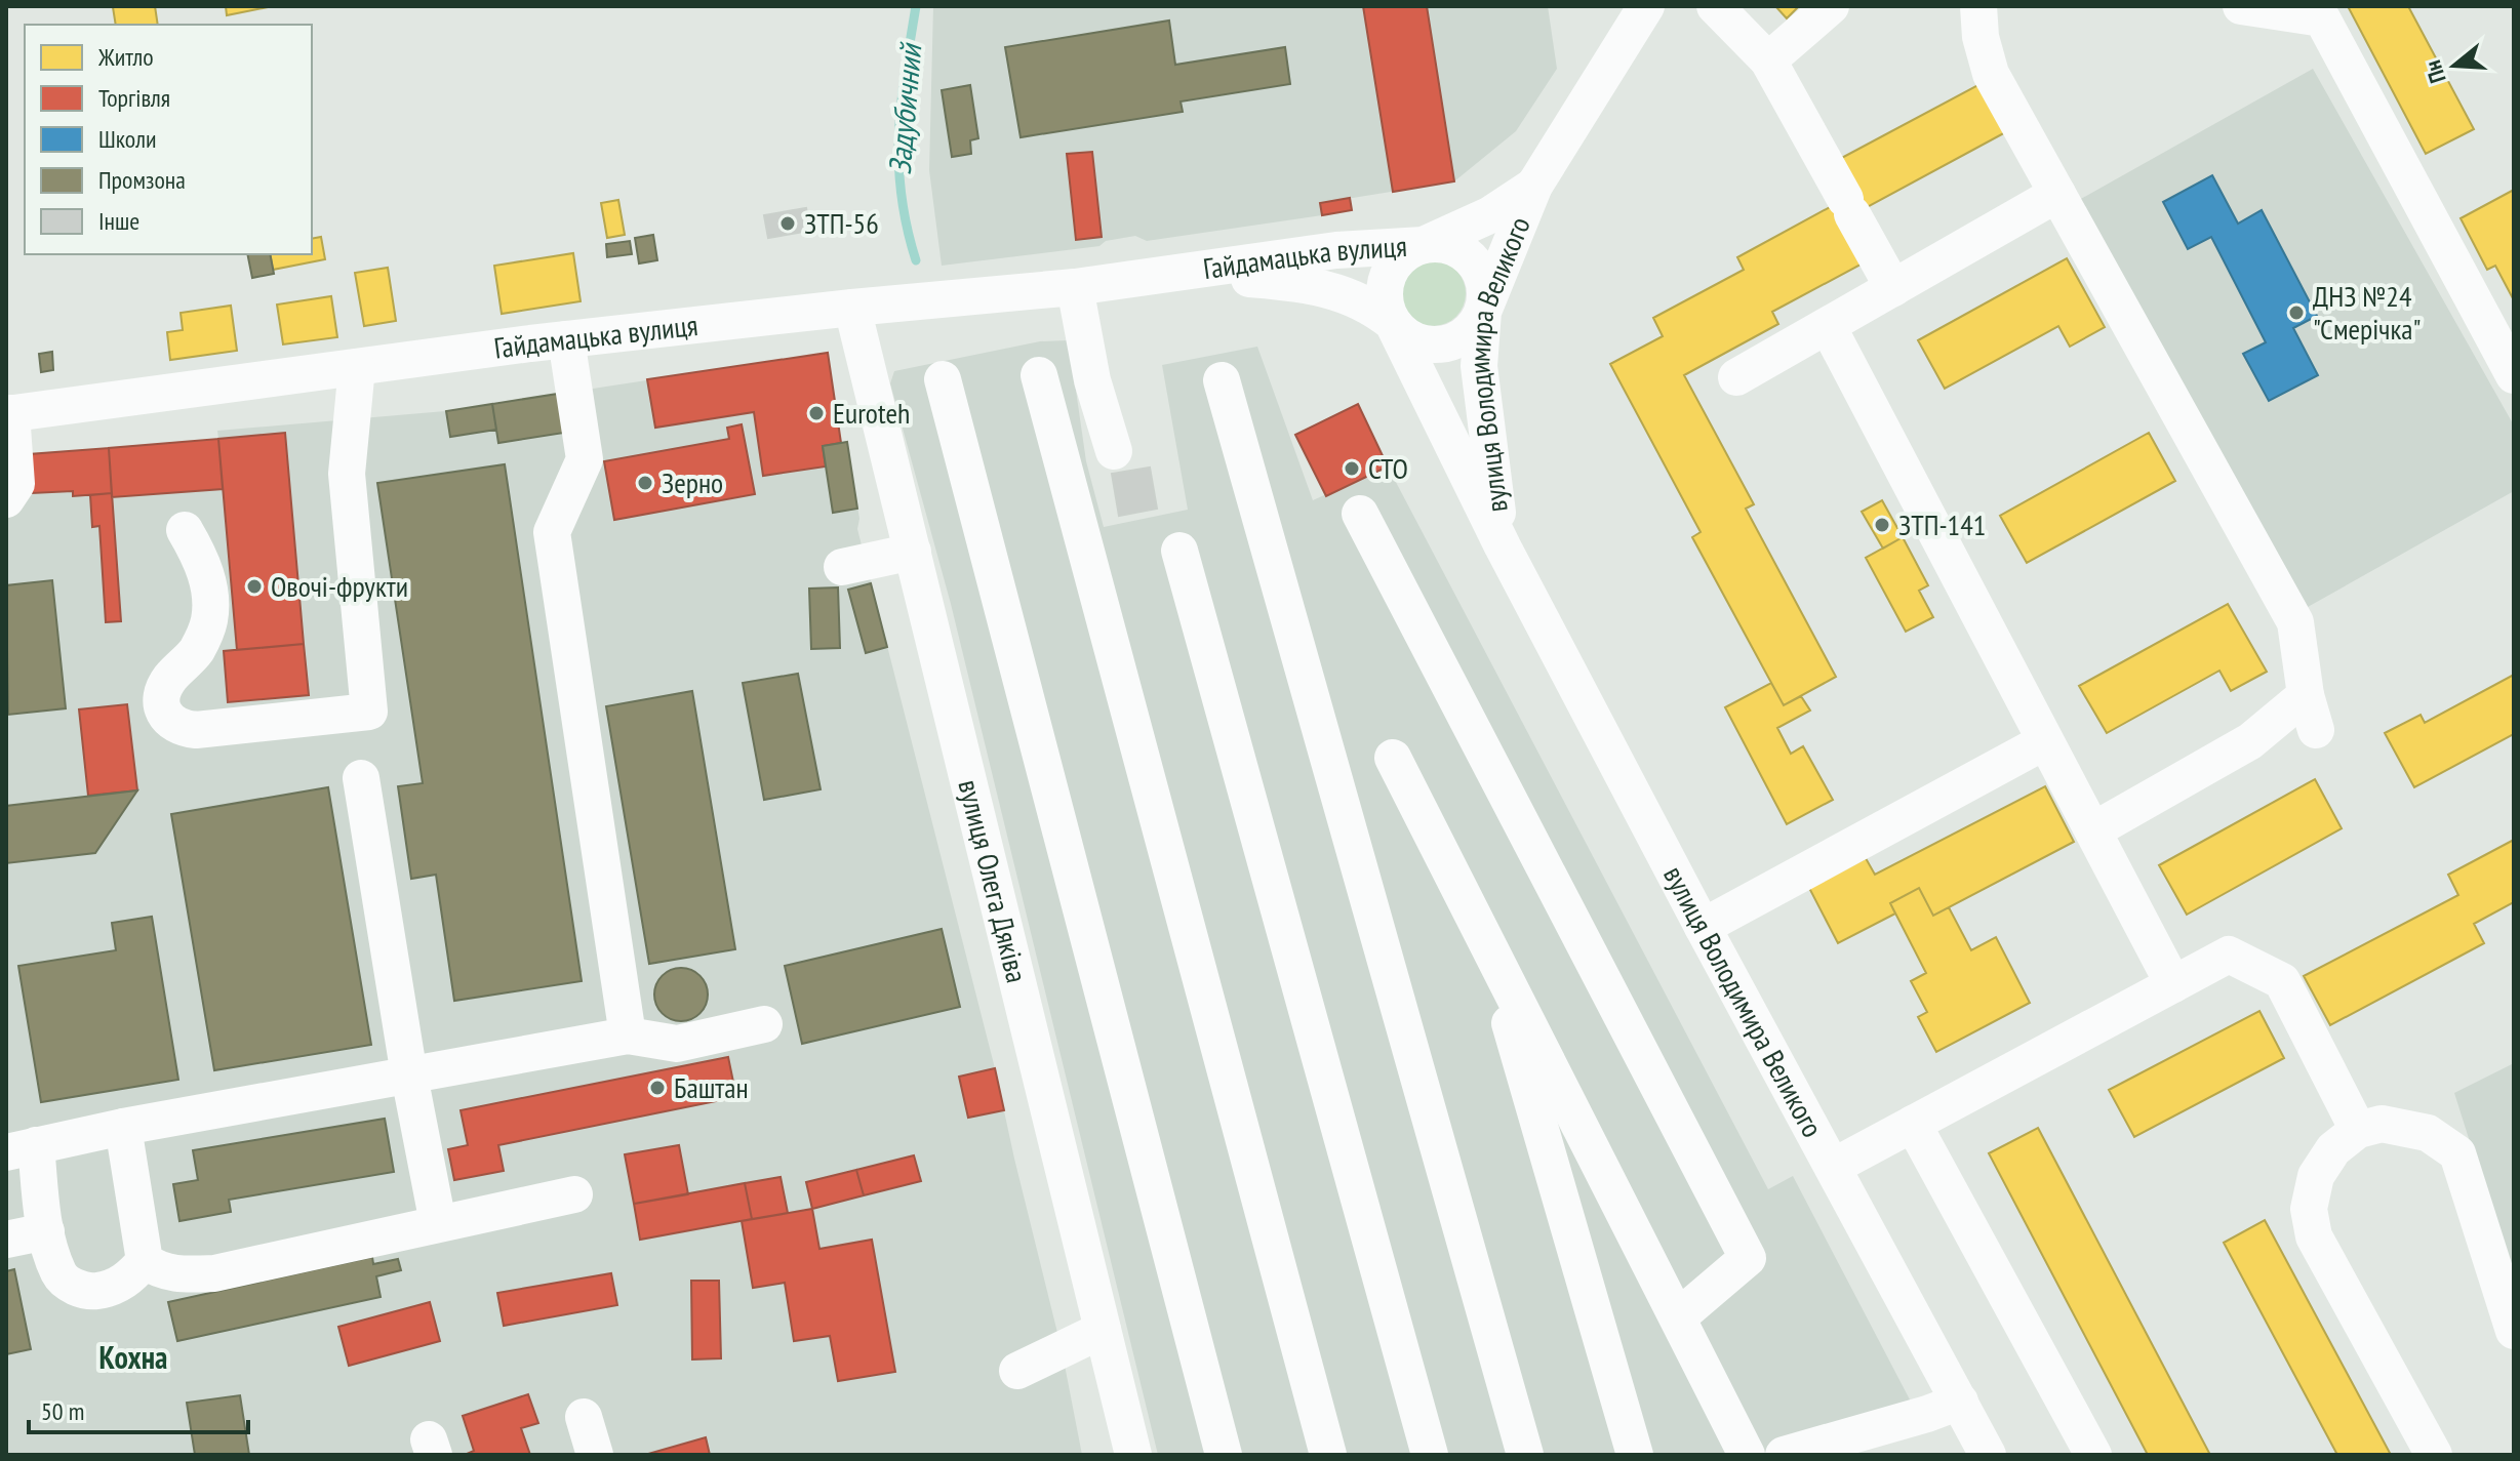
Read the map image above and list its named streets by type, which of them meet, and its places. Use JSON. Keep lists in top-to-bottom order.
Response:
{
  "streets": {
    "street": ["Гайдамацька вулиця", "вулиця Володимира Великого", "вулиця Олега Дяківа"]
  },
  "crossings": [
    ["Гайдамацька вулиця", "вулиця Володимира Великого"],
    ["Гайдамацька вулиця", "вулиця Олега Дяківа"]
  ],
  "districts": ["Кохна"],
  "water": ["Задубичний"],
  "places": [
    "ЗТП-56",
    "ДНЗ №24 \"Смерічка\"",
    "Euroteh",
    "СТО",
    "Зерно",
    "ЗТП-141",
    "Овочі-фрукти",
    "Баштан"
  ],
  "legend": [
    "Житло",
    "Торгівля",
    "Школи",
    "Промзона",
    "Інше"
  ],
  "scale_bar": "50 m",
  "north": "left"
}
